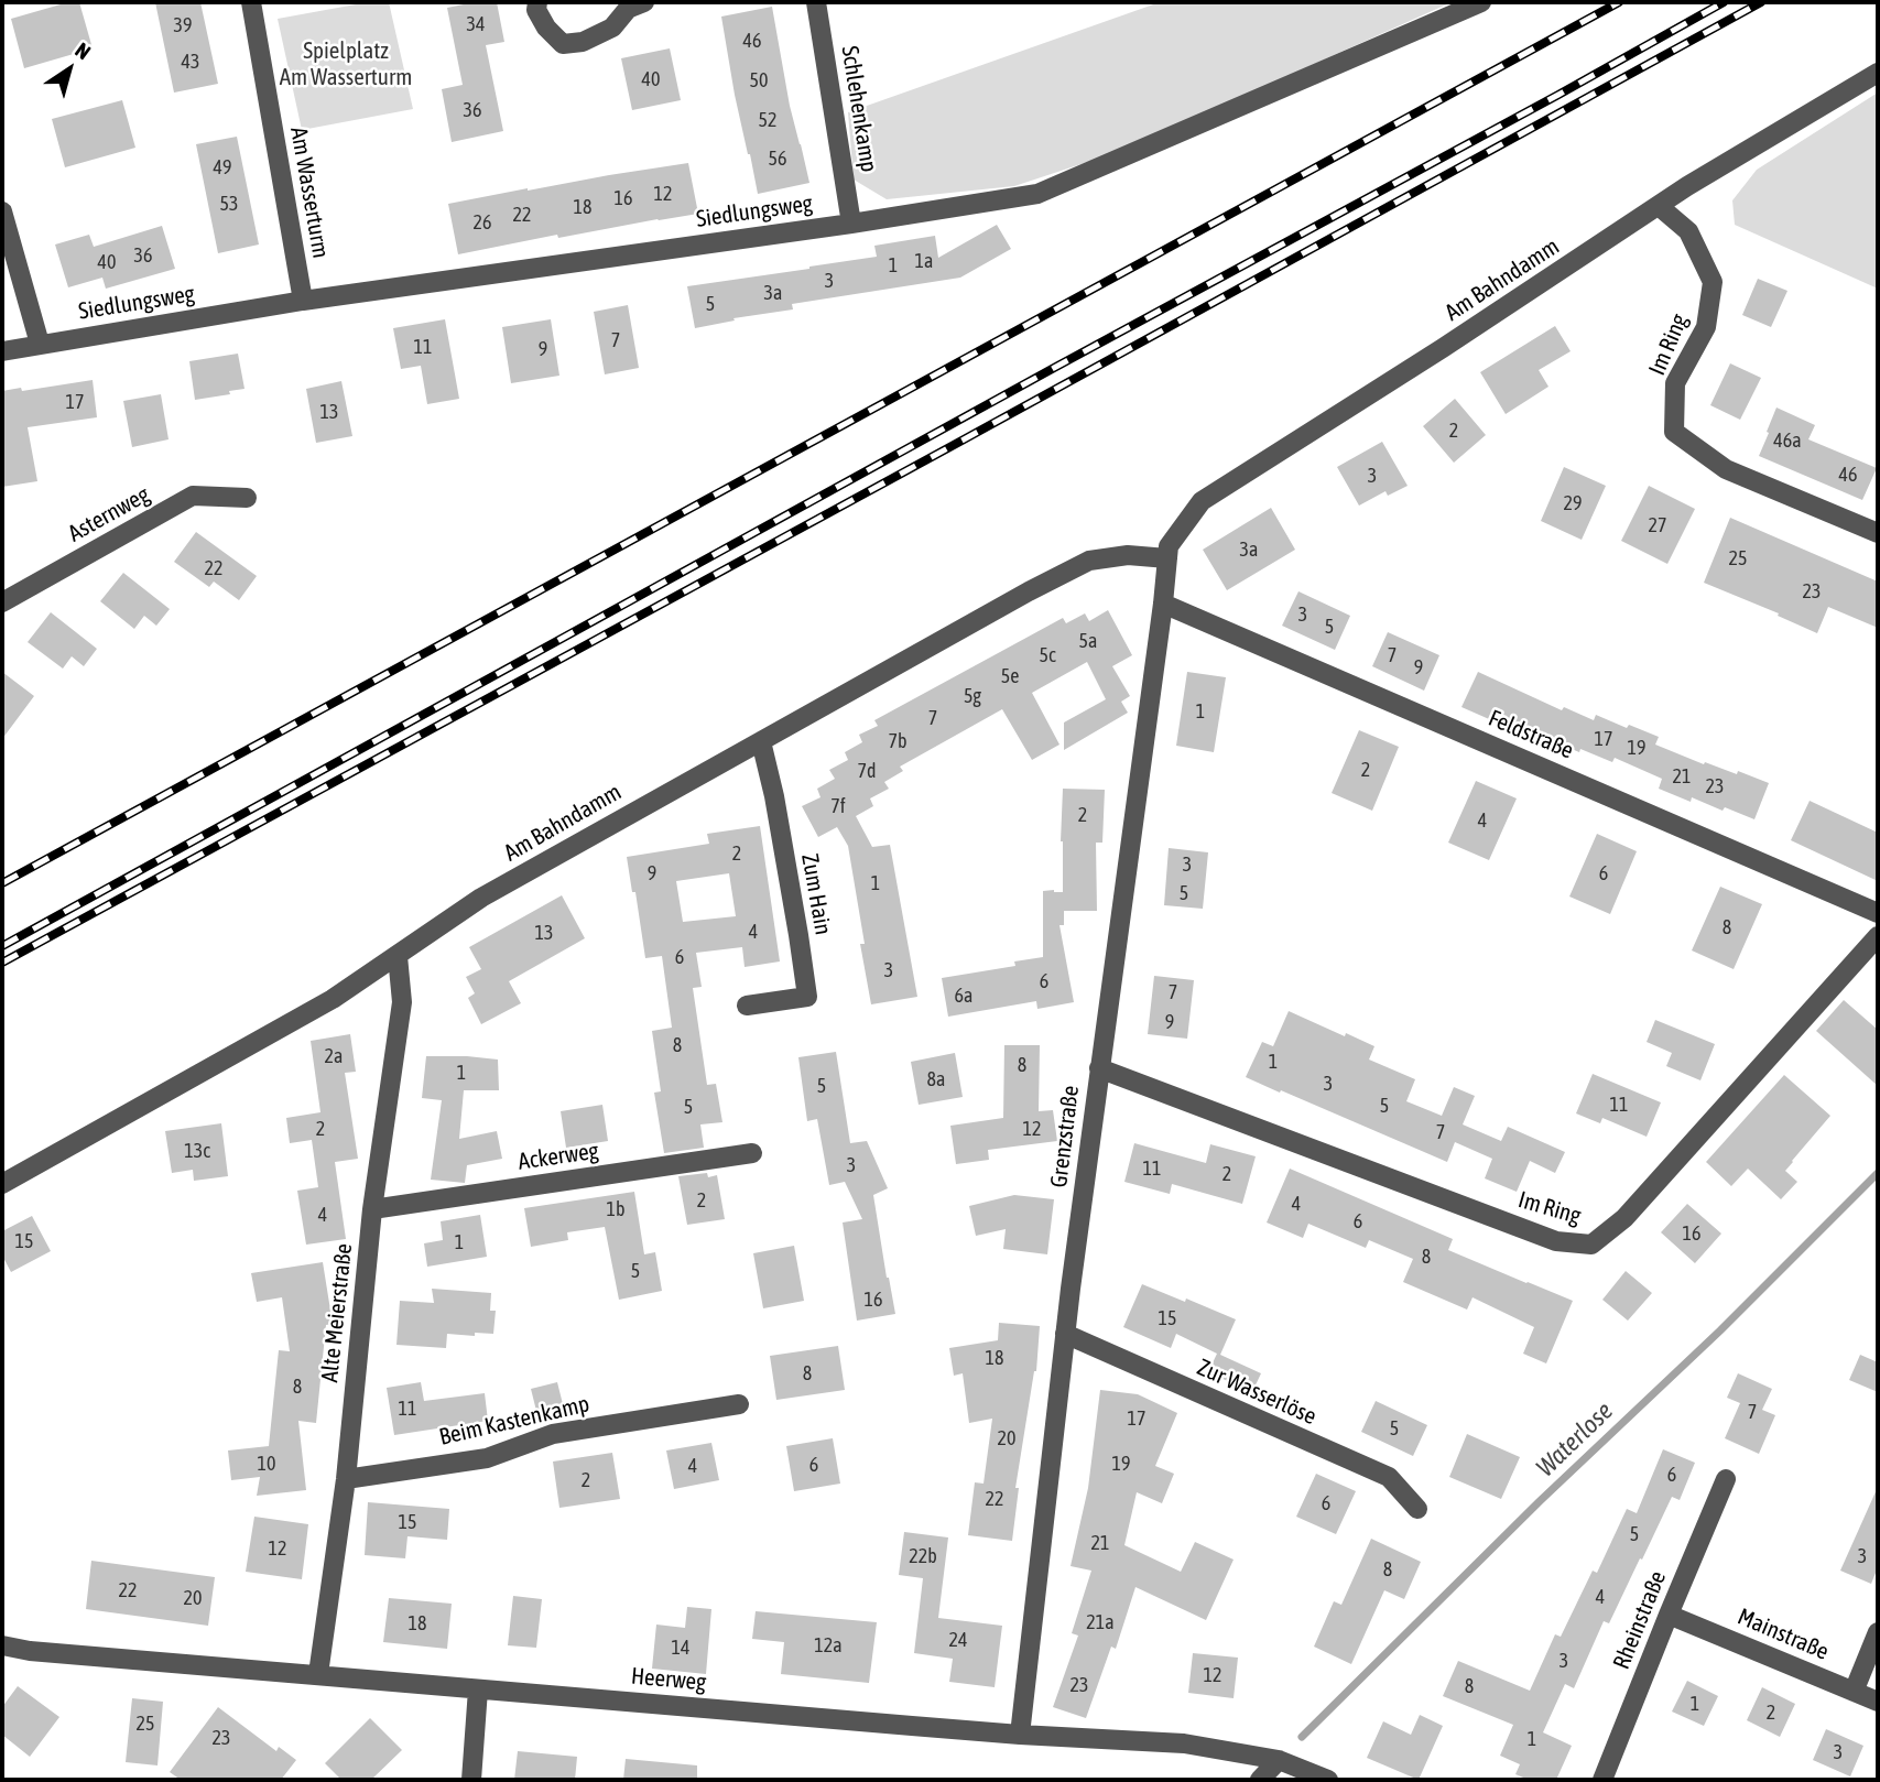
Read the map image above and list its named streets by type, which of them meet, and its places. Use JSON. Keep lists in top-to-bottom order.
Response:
{
  "streets": {
    "street": [
      "Schlehenkamp",
      "Am Wasserturm",
      "Siedlungsweg",
      "Am Bahndamm",
      "Im Ring",
      "Asternweg",
      "Feldstraße",
      "Zum Hain",
      "Grenzstraße",
      "Ackerweg",
      "Alte Meierstraße",
      "Zur Wasserlöse",
      "Beim Kastenkamp",
      "Rheinstraße",
      "Mainstraße",
      "Heerweg"
    ]
  },
  "crossings": [
    ["Schlehenkamp", "Siedlungsweg"],
    ["Am Wasserturm", "Siedlungsweg"],
    ["Am Bahndamm", "Im Ring"],
    ["Am Bahndamm", "Zum Hain"],
    ["Am Bahndamm", "Grenzstraße"],
    ["Am Bahndamm", "Alte Meierstraße"],
    ["Im Ring", "Grenzstraße"],
    ["Feldstraße", "Grenzstraße"],
    ["Grenzstraße", "Zur Wasserlöse"],
    ["Grenzstraße", "Heerweg"],
    ["Ackerweg", "Alte Meierstraße"],
    ["Alte Meierstraße", "Beim Kastenkamp"],
    ["Alte Meierstraße", "Heerweg"],
    ["Rheinstraße", "Mainstraße"]
  ],
  "water": ["Waterlose"],
  "parks": ["Spielplatz Am Wasserturm"],
  "house_numbers": [
    "34",
    "39",
    "46",
    "43",
    "40",
    "50",
    "36",
    "52",
    "56",
    "49",
    "12",
    "16",
    "53",
    "18",
    "22",
    "26",
    "36",
    "1a",
    "40",
    "1",
    "3",
    "3a",
    "5",
    "7",
    "11",
    "9",
    "17",
    "13",
    "2",
    "46a",
    "46",
    "3",
    "29",
    "27",
    "3a",
    "25",
    "22",
    "23",
    "3",
    "5",
    "5a",
    "5c",
    "7",
    "9",
    "5e",
    "5g",
    "1",
    "7",
    "17",
    "7b",
    "19",
    "2",
    "7d",
    "21",
    "23",
    "7f",
    "2",
    "4",
    "2",
    "3",
    "9",
    "6",
    "1",
    "5",
    "8",
    "4",
    "13",
    "6",
    "3",
    "6",
    "7",
    "6a",
    "9",
    "8",
    "2a",
    "1",
    "8",
    "1",
    "8a",
    "3",
    "5",
    "11",
    "5",
    "5",
    "2",
    "12",
    "7",
    "13c",
    "3",
    "11",
    "2",
    "2",
    "4",
    "1b",
    "4",
    "6",
    "16",
    "15",
    "1",
    "8",
    "5",
    "16",
    "15",
    "18",
    "8",
    "8",
    "11",
    "7",
    "17",
    "5",
    "20",
    "10",
    "19",
    "6",
    "4",
    "6",
    "2",
    "22",
    "6",
    "15",
    "5",
    "21",
    "12",
    "22b",
    "3",
    "8",
    "22",
    "4",
    "20",
    "21a",
    "18",
    "24",
    "12a",
    "14",
    "3",
    "12",
    "23",
    "8",
    "1",
    "2",
    "25",
    "23",
    "1",
    "3"
  ],
  "north": "top right"
}
